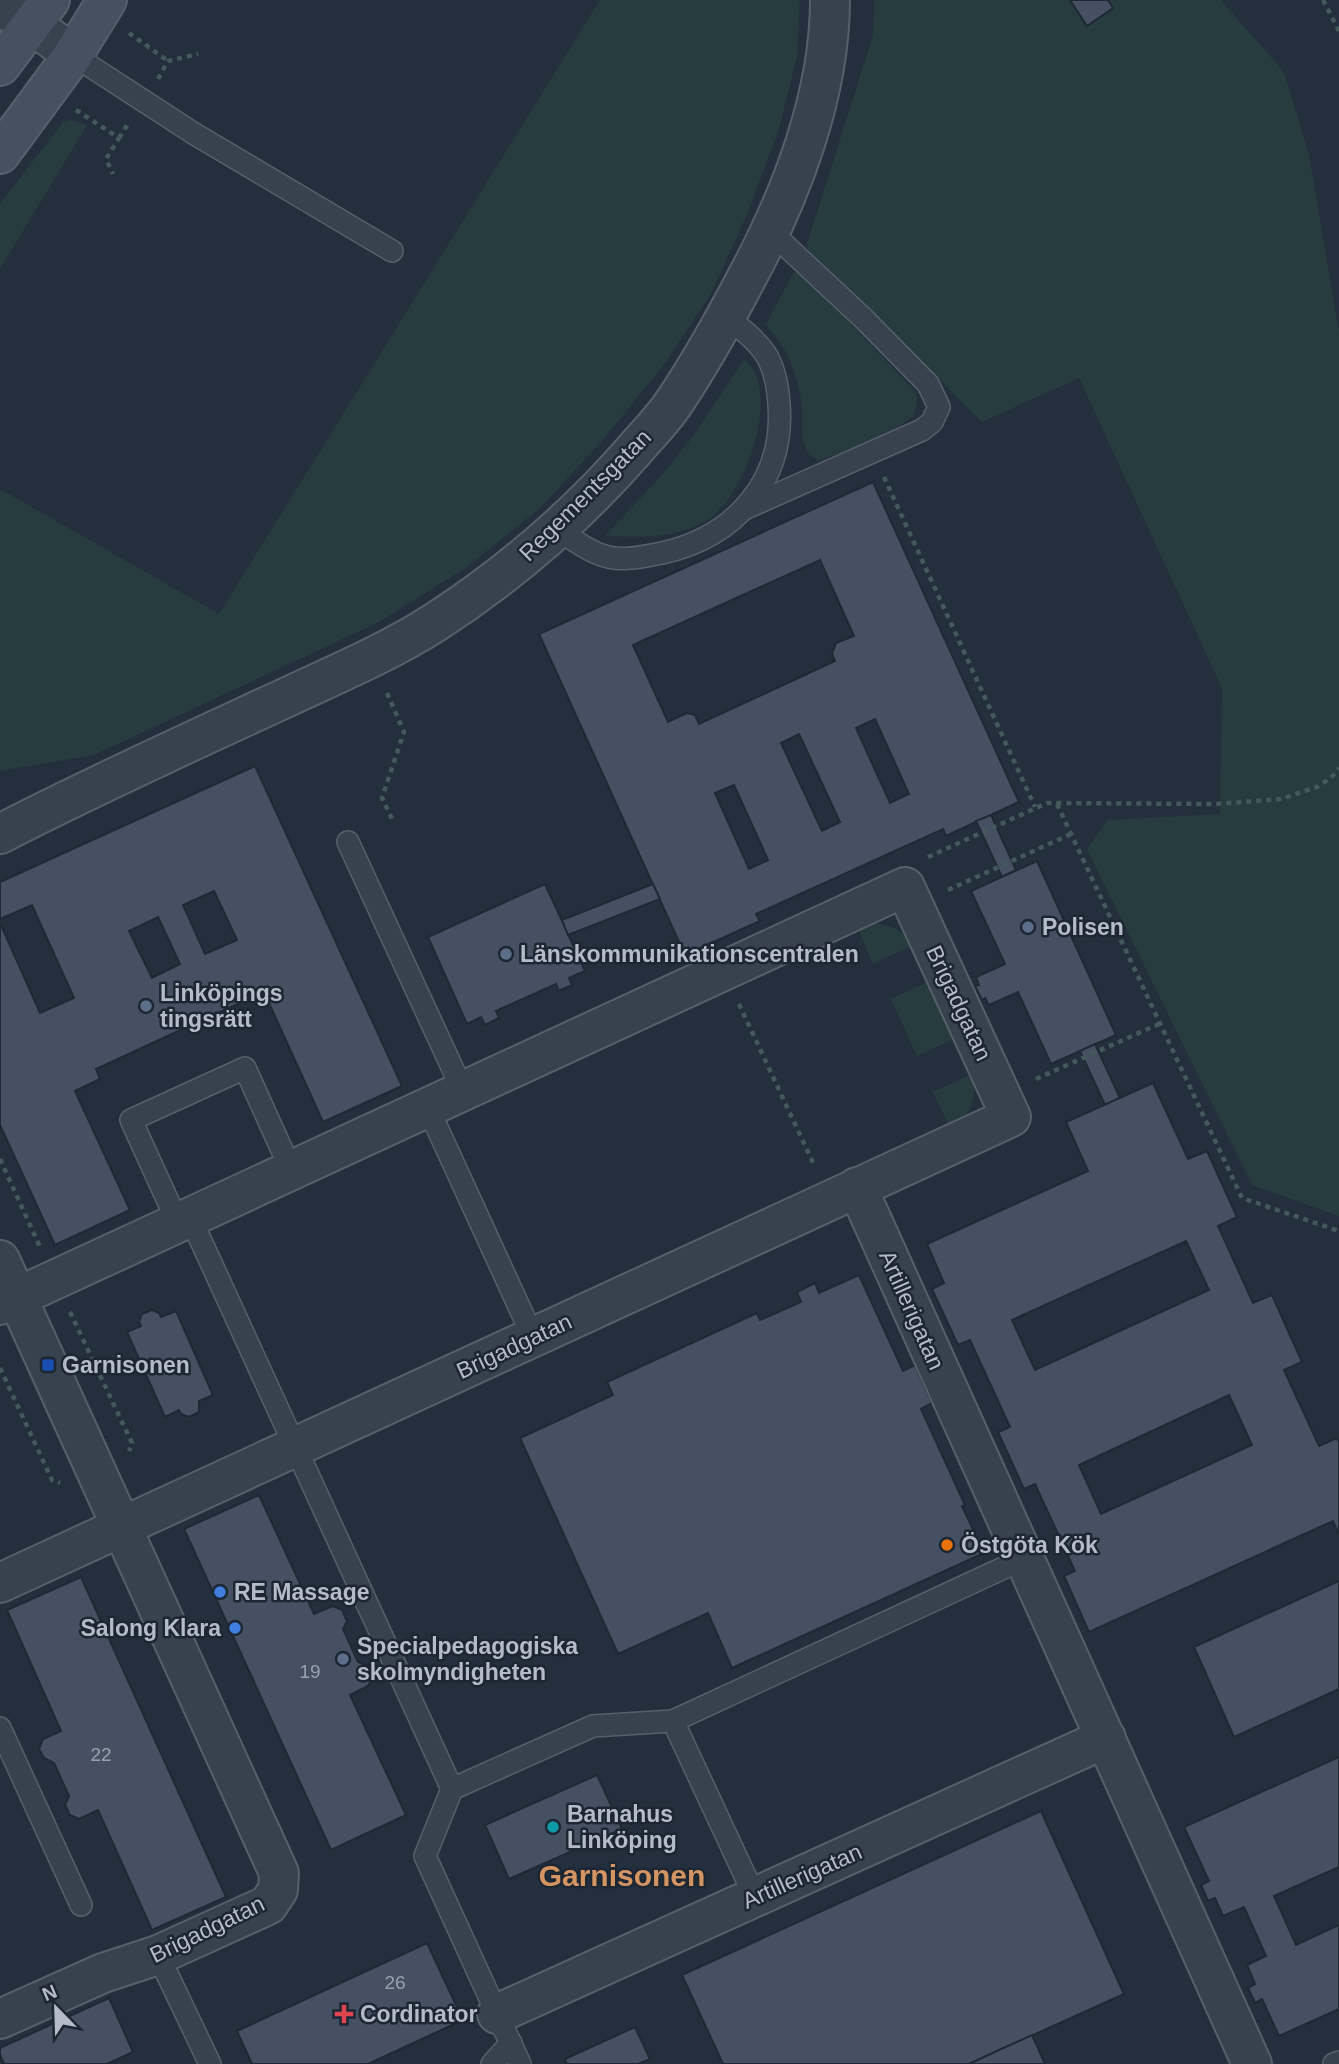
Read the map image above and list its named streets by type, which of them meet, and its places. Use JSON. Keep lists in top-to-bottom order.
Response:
{
  "streets": {
    "street": ["Regementsgatan", "Brigadgatan", "Artillerigatan"]
  },
  "crossings": [
    ["Brigadgatan", "Artillerigatan"]
  ],
  "districts": ["Garnisonen"],
  "places": {
    "other": [
      "Polisen",
      "Länskommunikationscentralen",
      "Linköpings tingsrätt",
      "Östgöta Kök",
      "RE Massage",
      "Salong Klara",
      "Specialpedagogiska skolmyndigheten",
      "Barnahus Linköping"
    ],
    "transit": ["Garnisonen"],
    "health": ["Cordinator"]
  },
  "house_numbers": ["19", "22", "26"],
  "north": "top left"
}
